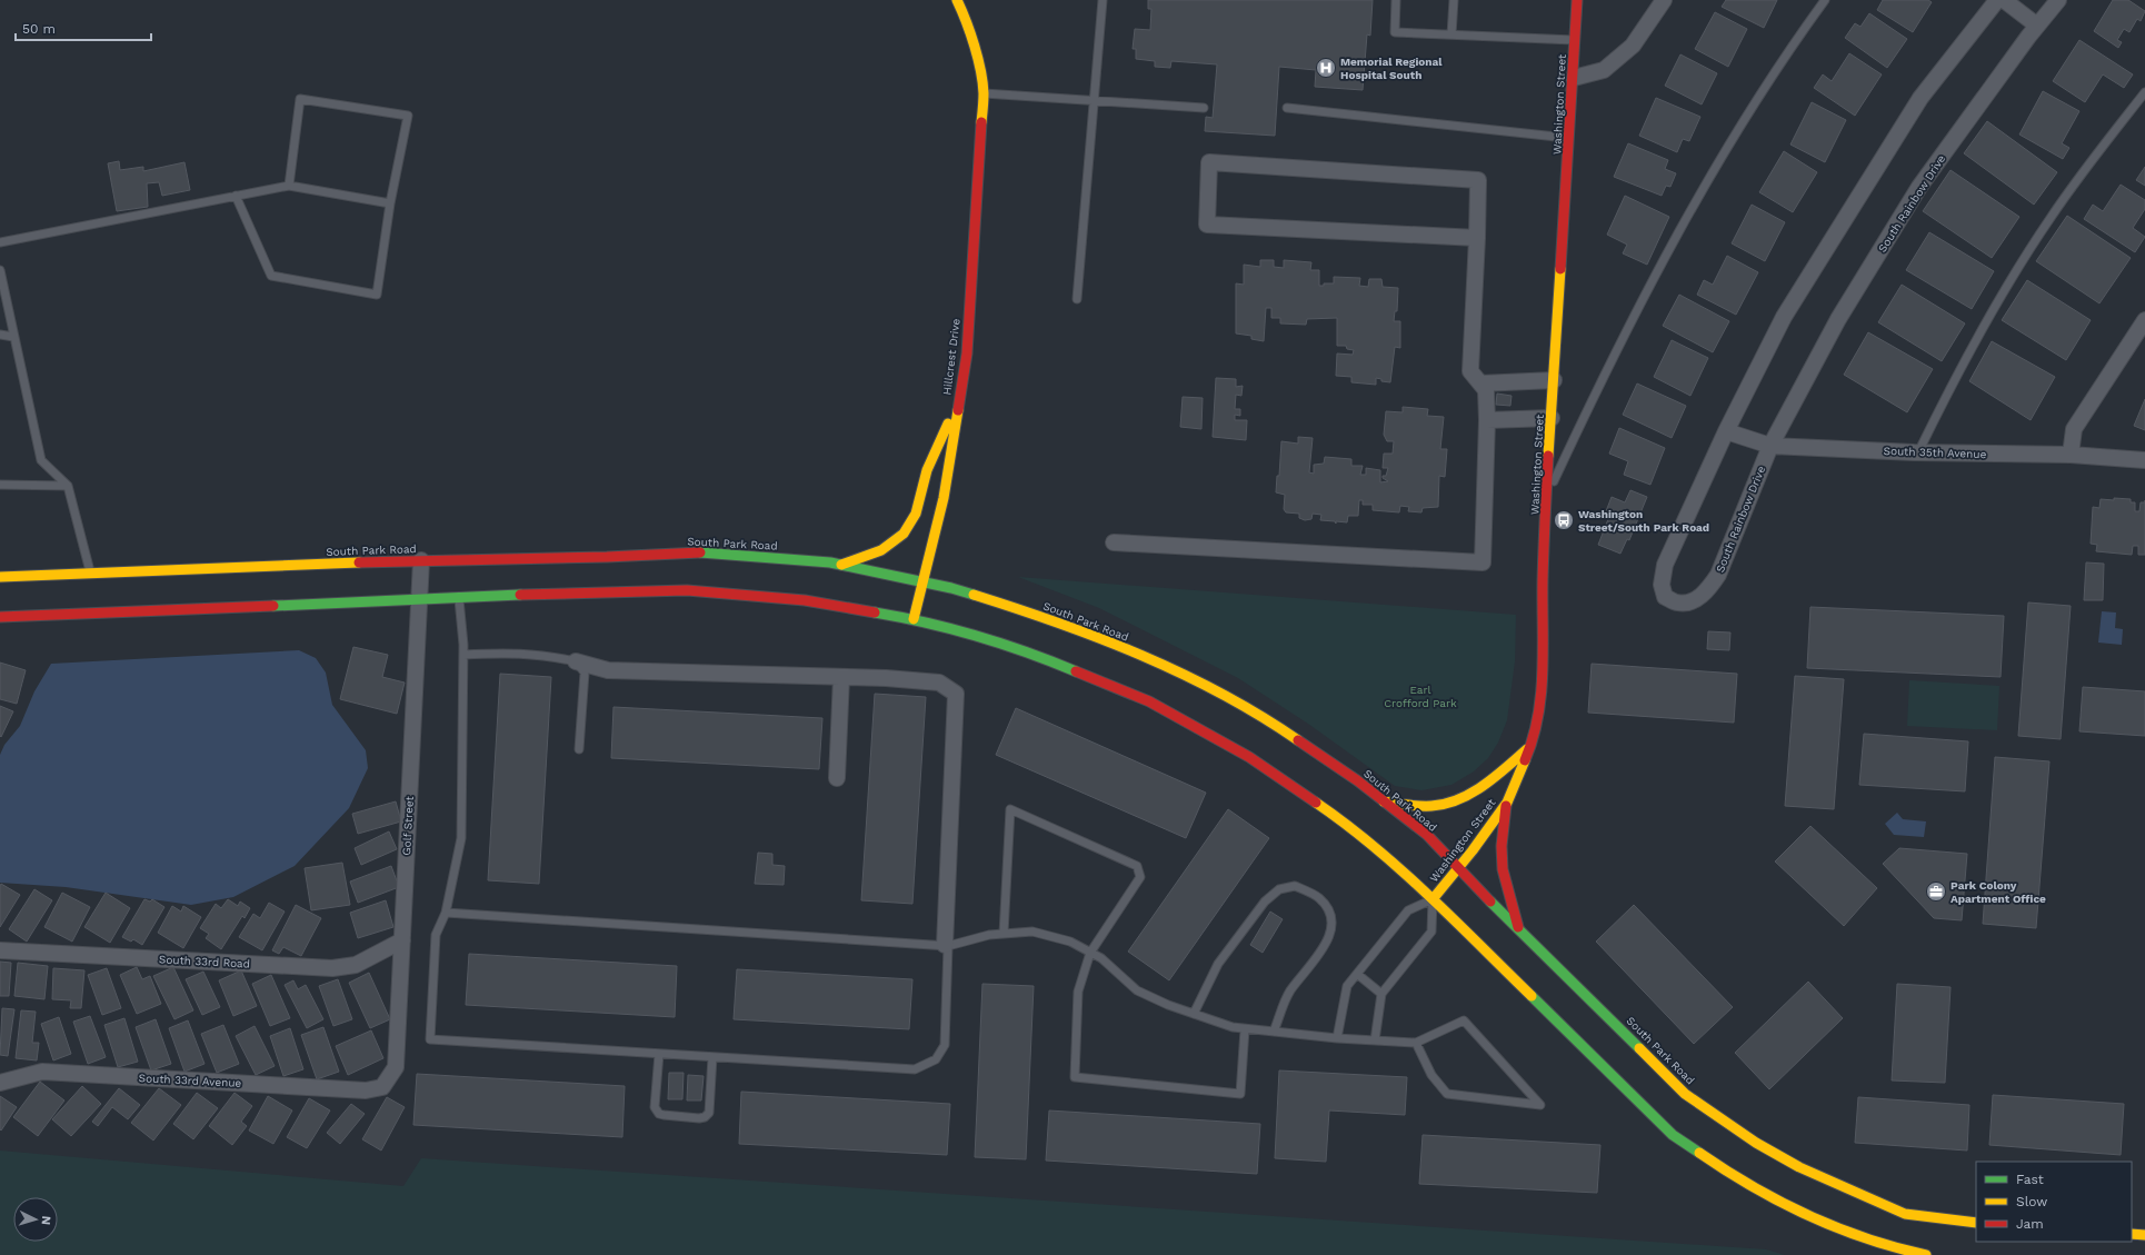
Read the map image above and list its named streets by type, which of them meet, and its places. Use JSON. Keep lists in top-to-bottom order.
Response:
{
  "streets": {
    "street": [
      "Washington Street",
      "South Rainbow Drive",
      "Hillcrest Drive",
      "South 35th Avenue",
      "South Park Road",
      "Golf Street",
      "South 33rd Road",
      "South 33rd Avenue"
    ]
  },
  "crossings": [
    ["Washington Street", "South Park Road"],
    ["South Rainbow Drive", "South 35th Avenue"],
    ["Hillcrest Drive", "South Park Road"],
    ["South Park Road", "Golf Street"],
    ["Golf Street", "South 33rd Road"],
    ["Golf Street", "South 33rd Avenue"]
  ],
  "parks": ["Earl Crofford Park"],
  "places": {
    "hospital": ["Memorial Regional Hospital South"],
    "bus stop": ["Washington Street/South Park Road"],
    "office": ["Park Colony Apartment Office"]
  },
  "legend": ["Fast", "Slow", "Jam"],
  "scale_bar": "50 m",
  "north": "right"
}
